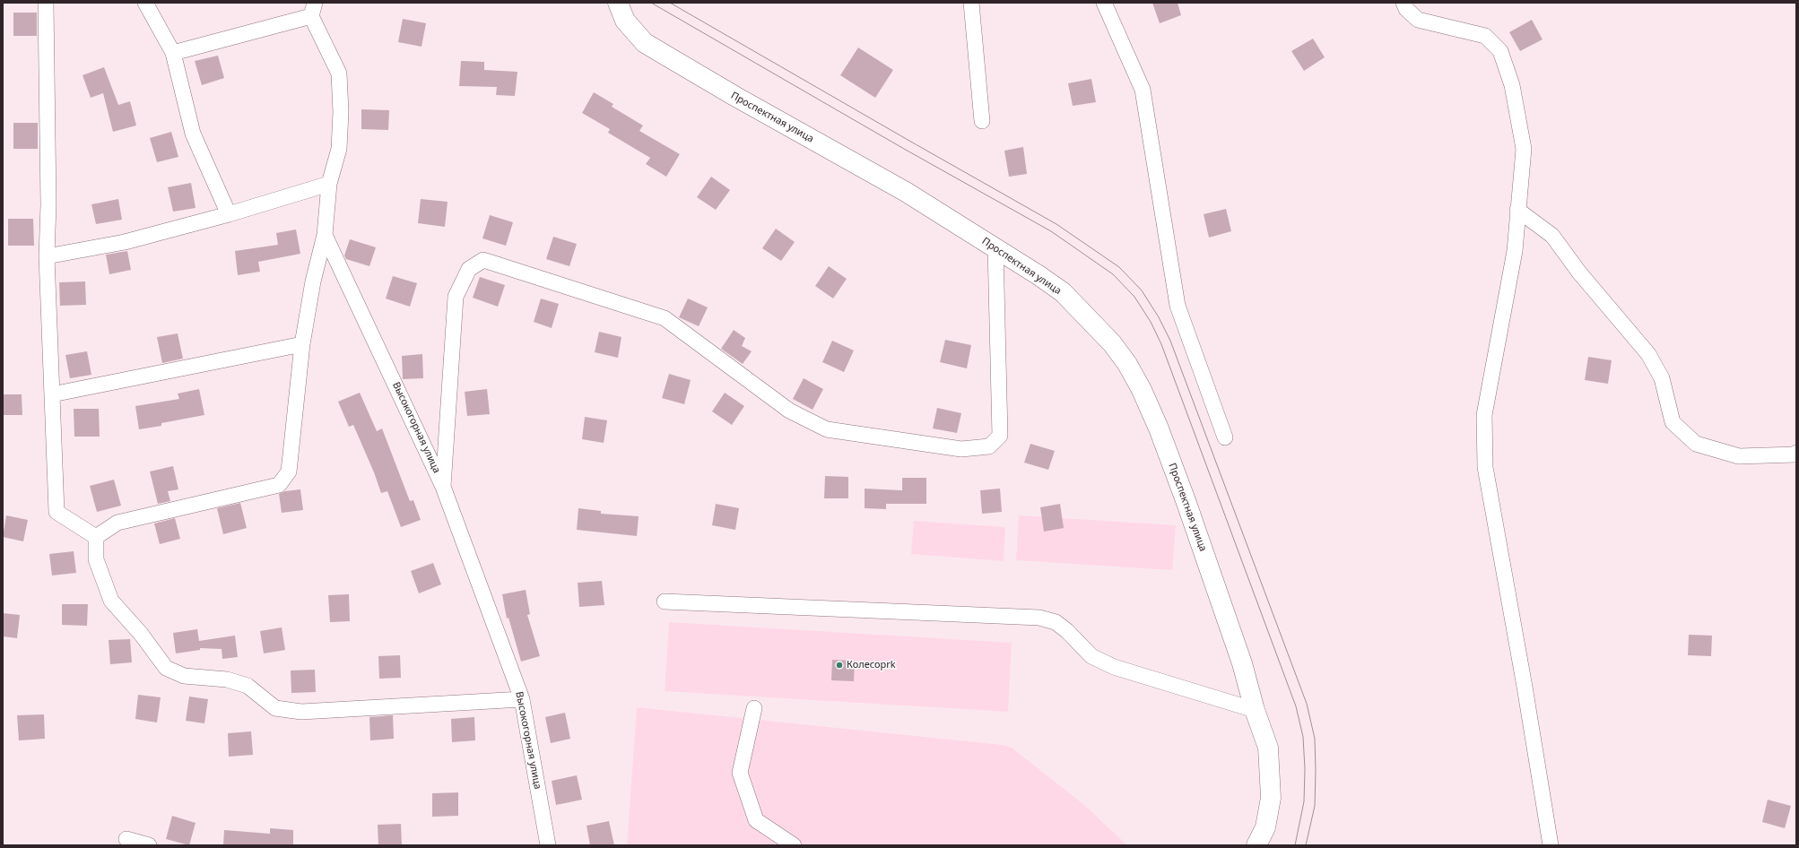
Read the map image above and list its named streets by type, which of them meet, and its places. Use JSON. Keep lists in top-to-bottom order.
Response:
{
  "streets": {
    "main road": ["Проспектная улица"],
    "street": ["Высокогорная улица"]
  },
  "places": ["Колесоprk"]
}
